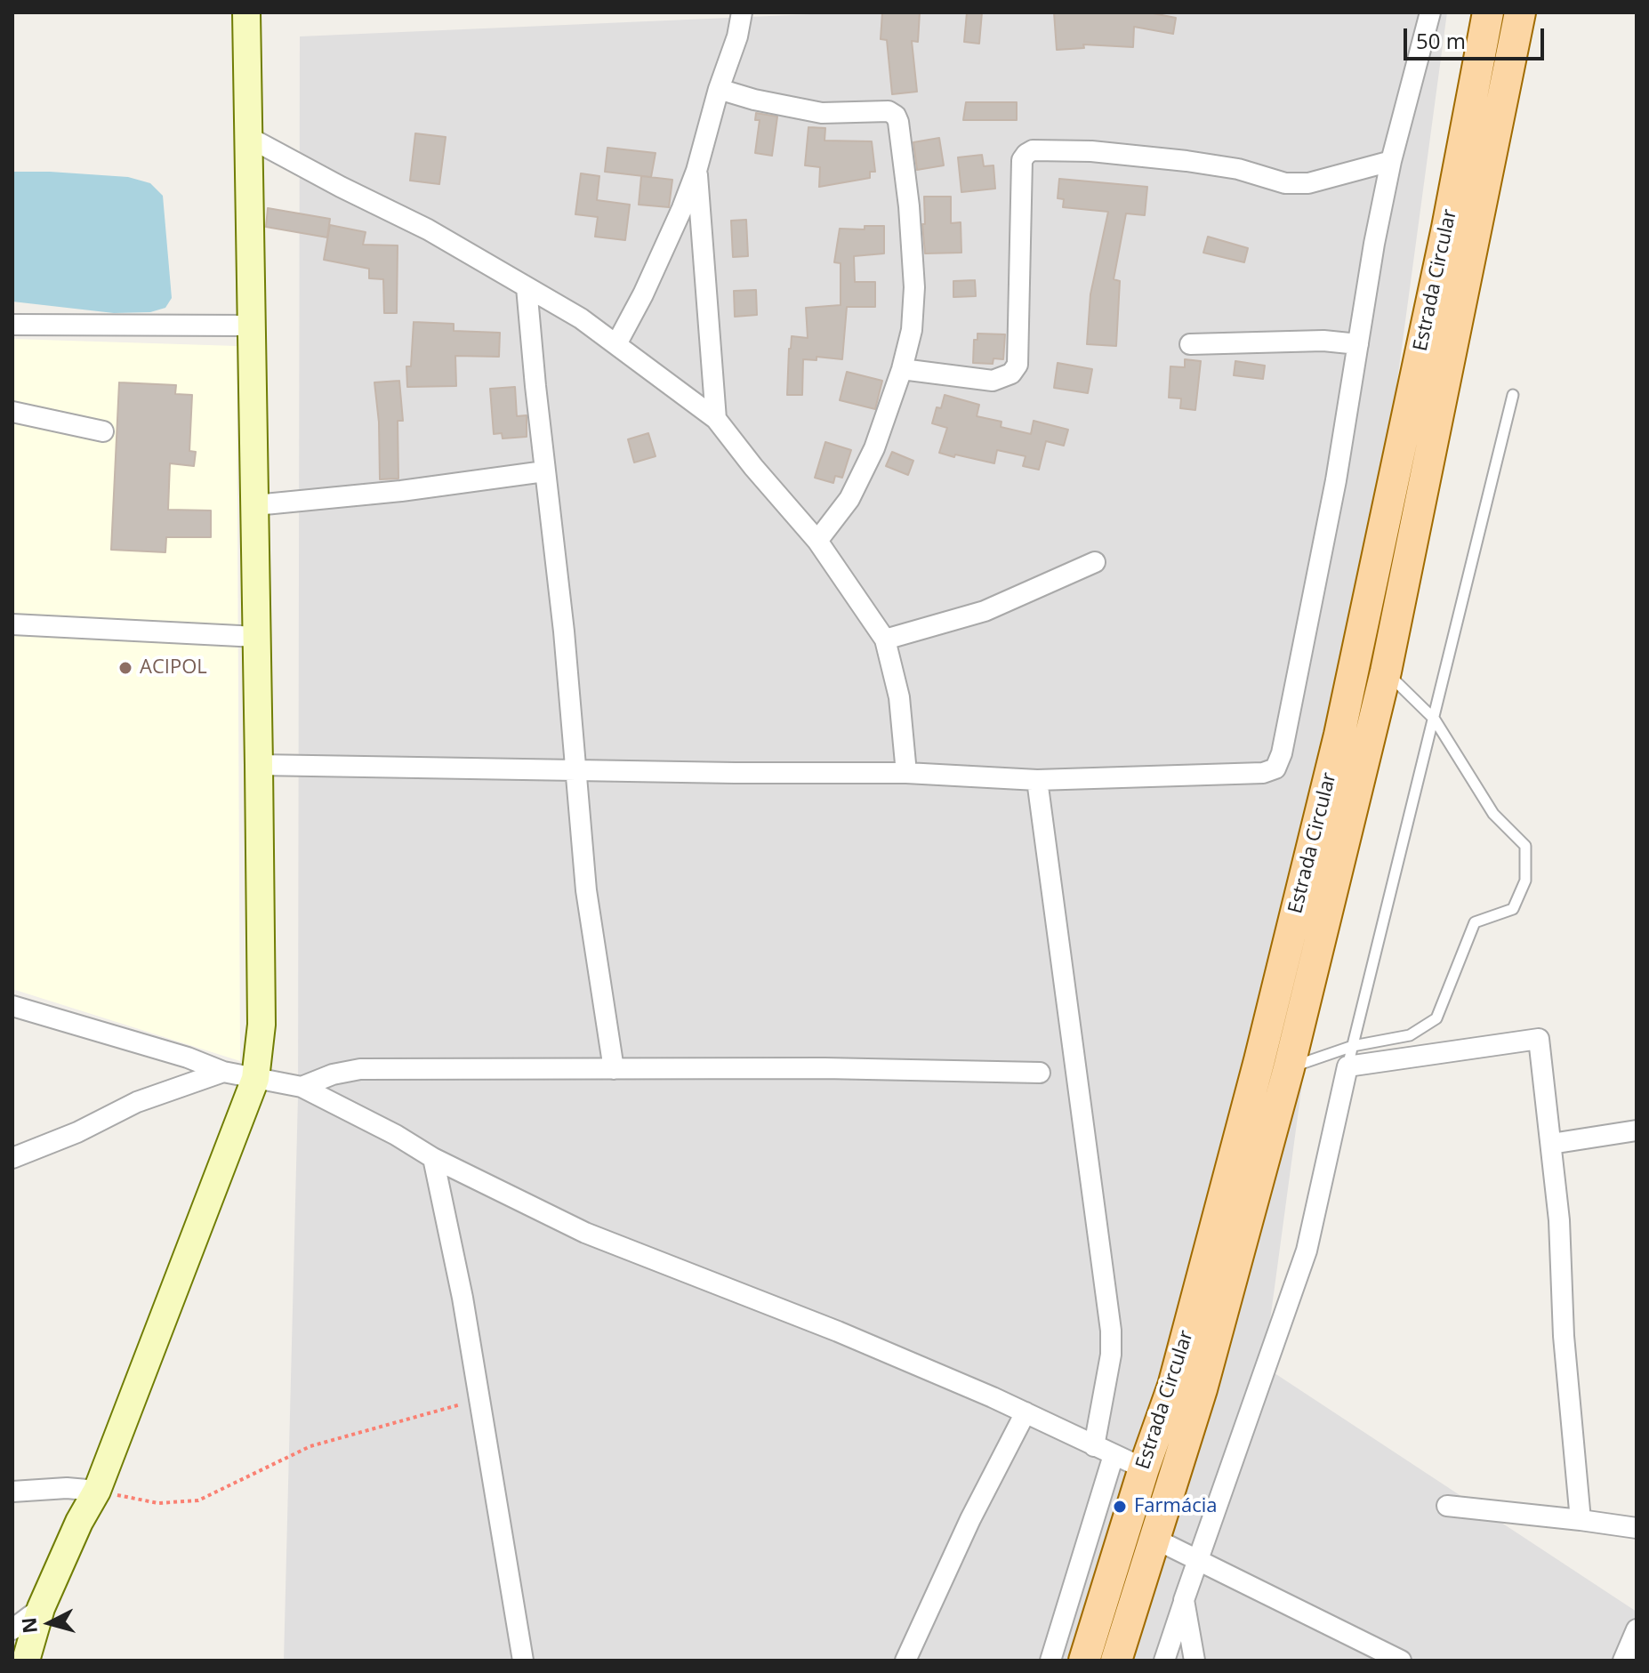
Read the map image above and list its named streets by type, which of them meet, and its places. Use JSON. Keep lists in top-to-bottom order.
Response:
{
  "streets": {
    "main road": ["Estrada Circular"]
  },
  "places": ["ACIPOL", "Farmácia"],
  "scale_bar": "50 m",
  "north": "left"
}
